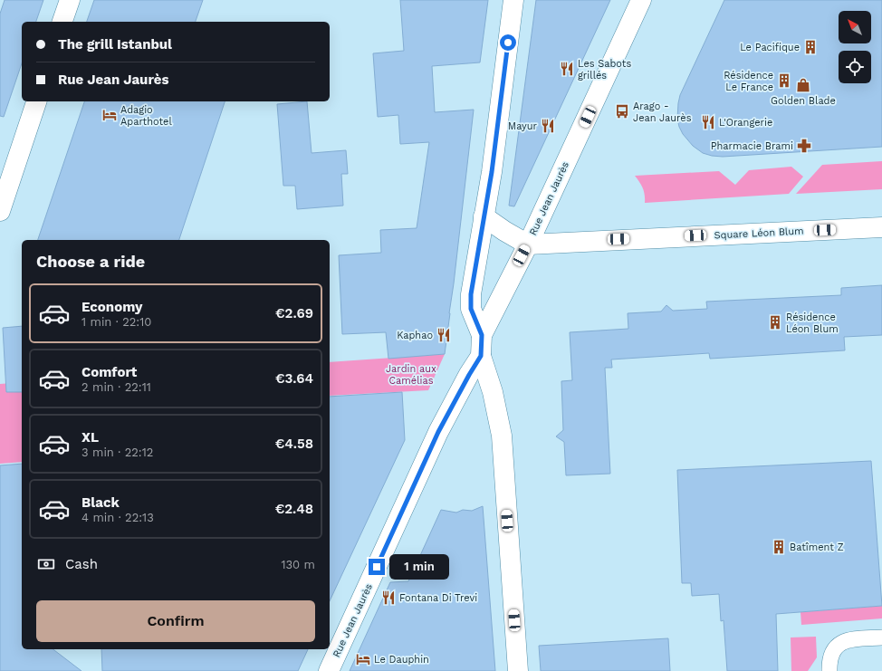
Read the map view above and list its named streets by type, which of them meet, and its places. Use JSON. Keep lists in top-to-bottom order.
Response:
{
  "streets": {
    "street": ["Rue Jean Jaurès", "Square Léon Blum"]
  },
  "crossings": [
    ["Rue Jean Jaurès", "Square Léon Blum"]
  ],
  "parks": ["Jardin aux Camélias"],
  "places": {
    "building": [
      "Le Pacifique",
      "Résidence Le France",
      "Résidence Léon Blum",
      "Batîment Z"
    ],
    "restaurant": [
      "Les Sabots grillés",
      "L'Orangerie",
      "Mayur",
      "Kaphao",
      "Fontana Di Trevi"
    ],
    "shop": ["Golden Blade"],
    "bus stop": ["Arago - Jean Jaurès"],
    "hotel": ["Adagio Aparthotel", "Le Dauphin"],
    "pharmacy": ["Pharmacie Brami"]
  },
  "north": "top left",
  "page": {
    "banner": ["The grill Istanbul", "Rue Jean Jaurès"],
    "heading": "Choose a ride",
    "list": [
      {
        "name": "Economy",
        "note": "1 min · 22:10",
        "value": "€2.69"
      },
      {
        "name": "Comfort",
        "note": "2 min · 22:11",
        "value": "€3.64"
      },
      {
        "name": "XL",
        "note": "3 min · 22:12",
        "value": "€4.58"
      },
      {
        "name": "Black",
        "note": "4 min · 22:13",
        "value": "€2.48"
      }
    ],
    "pay": ["Cash", "130 m"],
    "bubble": "1 min",
    "buttons": "Confirm"
  }
}
